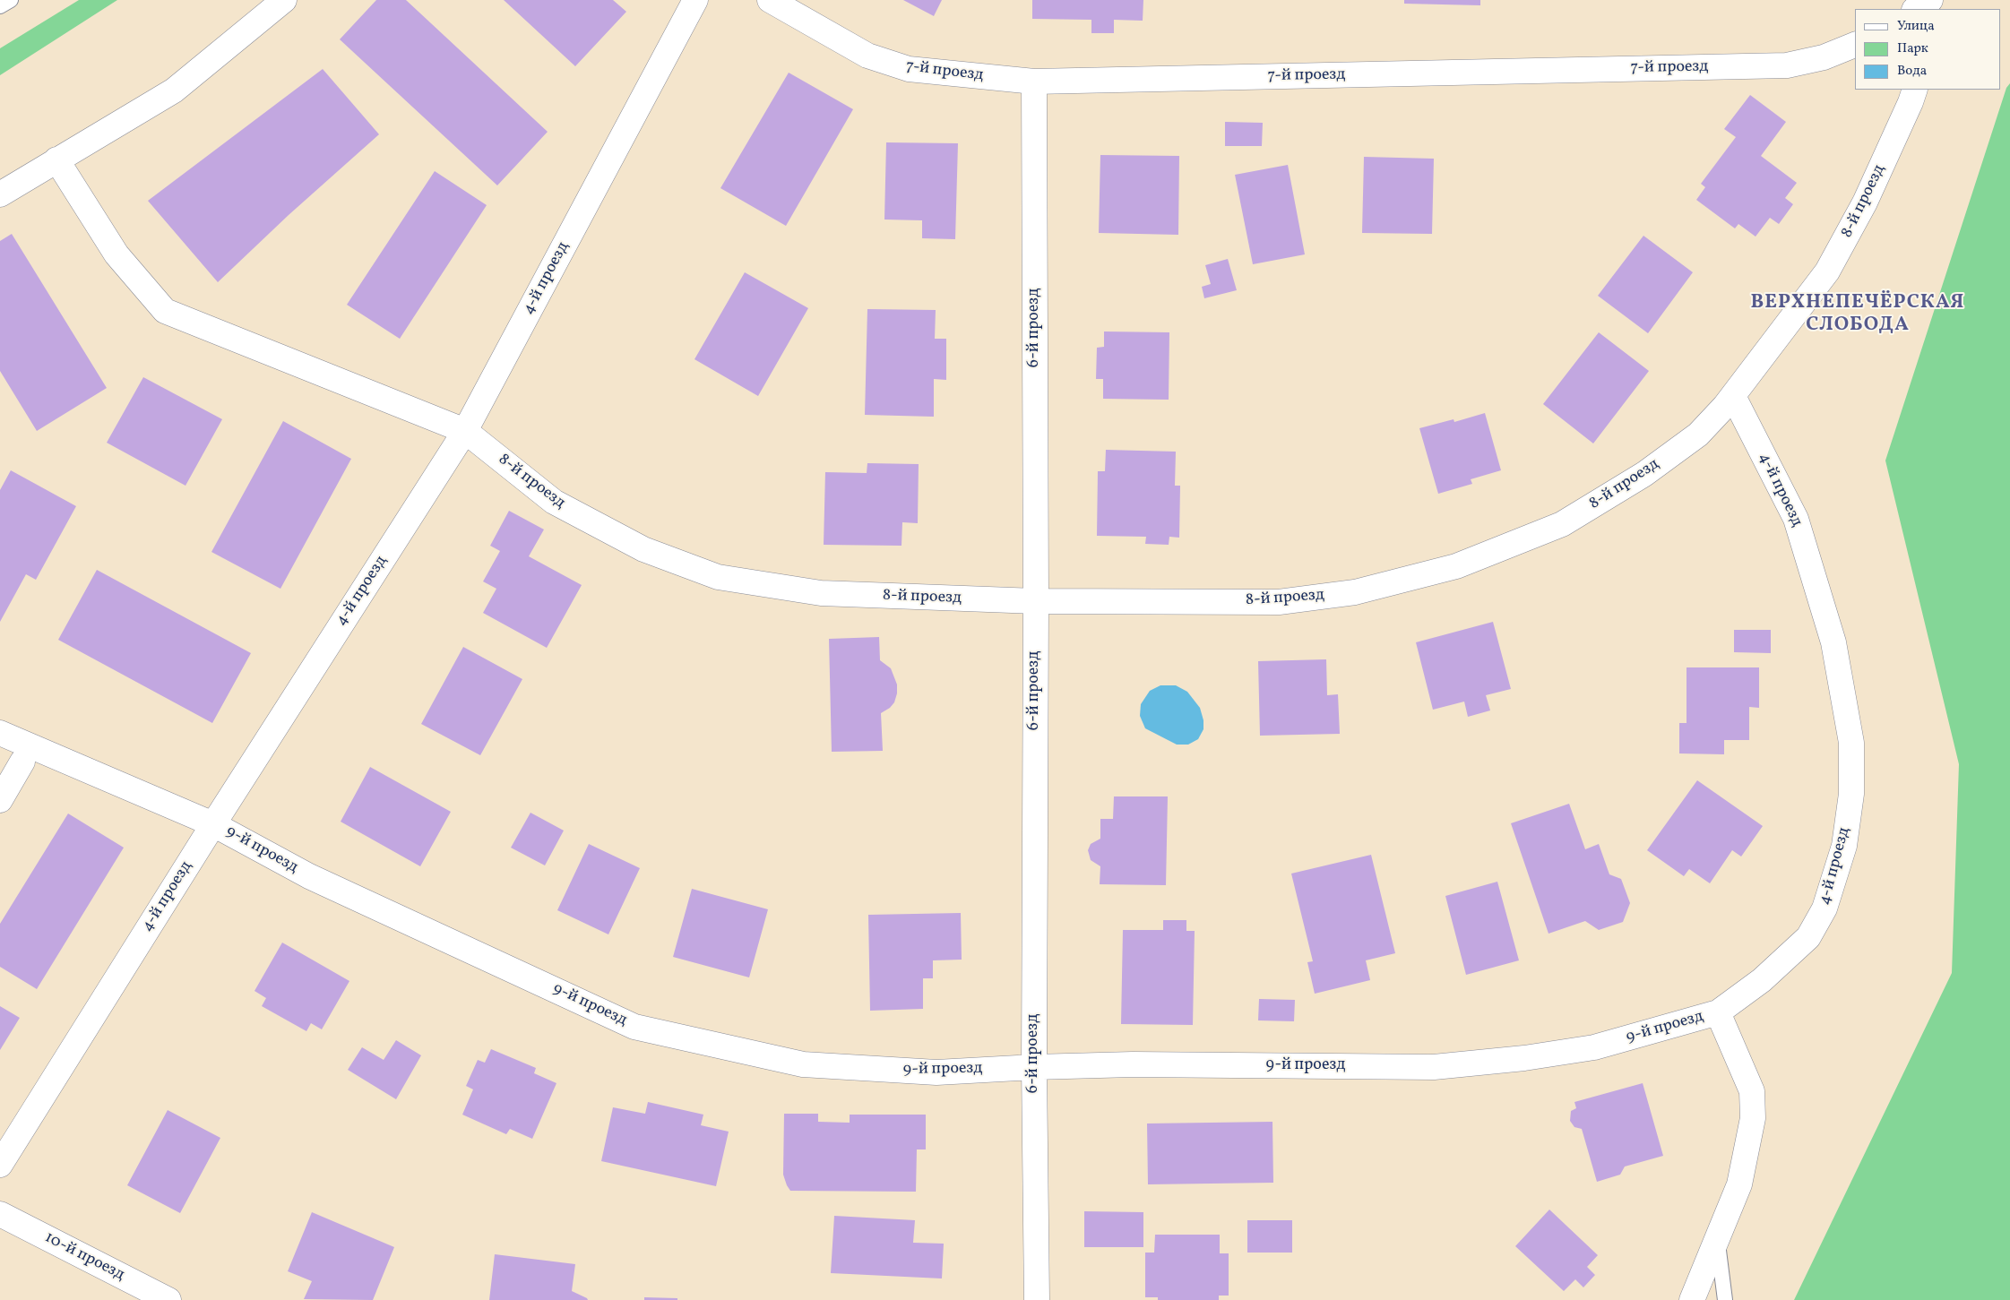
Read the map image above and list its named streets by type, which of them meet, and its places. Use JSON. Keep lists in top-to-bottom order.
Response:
{
  "streets": {
    "street": [
      "7-й проезд",
      "8-й проезд",
      "4-й проезд",
      "6-й проезд",
      "9-й проезд",
      "10-й проезд"
    ]
  },
  "crossings": [
    ["7-й проезд", "6-й проезд"],
    ["8-й проезд", "4-й проезд"],
    ["8-й проезд", "6-й проезд"],
    ["4-й проезд", "9-й проезд"],
    ["6-й проезд", "9-й проезд"]
  ],
  "districts": ["ВЕРХНЕПЕЧЁРСКАЯ СЛОБОДА"],
  "legend": ["Улица", "Парк", "Вода"]
}
